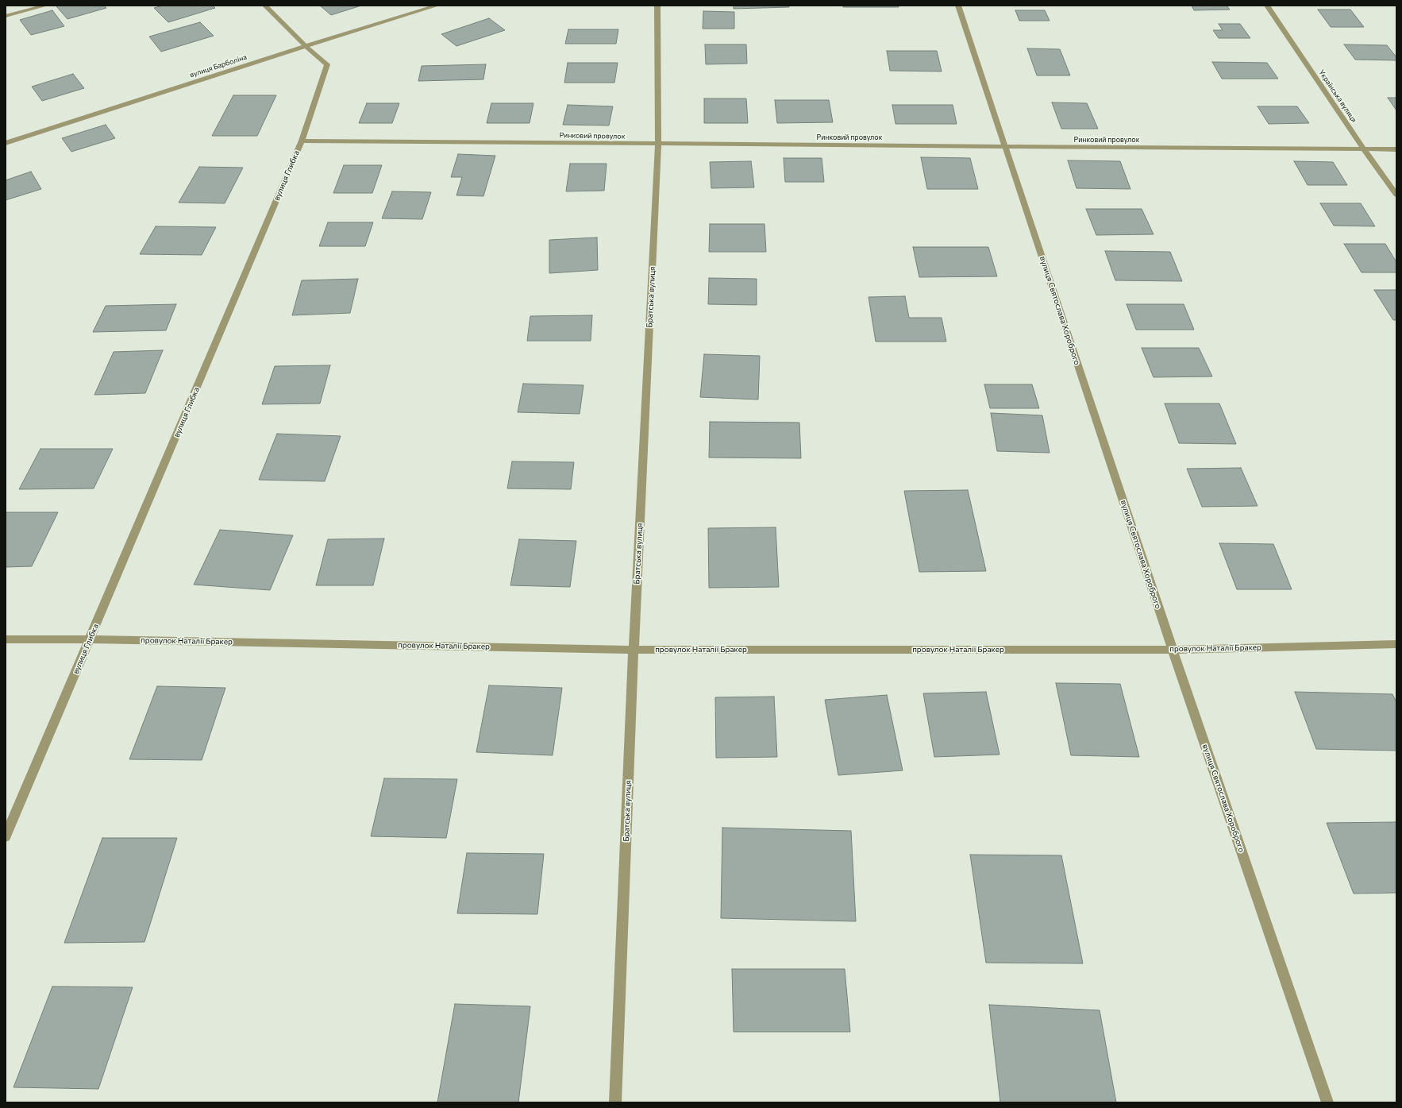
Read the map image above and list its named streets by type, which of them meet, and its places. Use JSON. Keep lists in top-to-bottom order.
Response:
{
  "streets": {
    "street": [
      "вулиця Барболіна",
      "Українська вулиця",
      "Ринковий провулок",
      "вулиця Глибка",
      "Братська вулиця",
      "вулиця Святослава Хороброго",
      "провулок Наталії Бракер"
    ]
  },
  "crossings": [
    ["вулиця Барболіна", "вулиця Глибка"],
    ["Українська вулиця", "Ринковий провулок"],
    ["Ринковий провулок", "вулиця Глибка"],
    ["Ринковий провулок", "Братська вулиця"],
    ["Ринковий провулок", "вулиця Святослава Хороброго"],
    ["вулиця Глибка", "провулок Наталії Бракер"],
    ["Братська вулиця", "провулок Наталії Бракер"],
    ["вулиця Святослава Хороброго", "провулок Наталії Бракер"]
  ]
}
